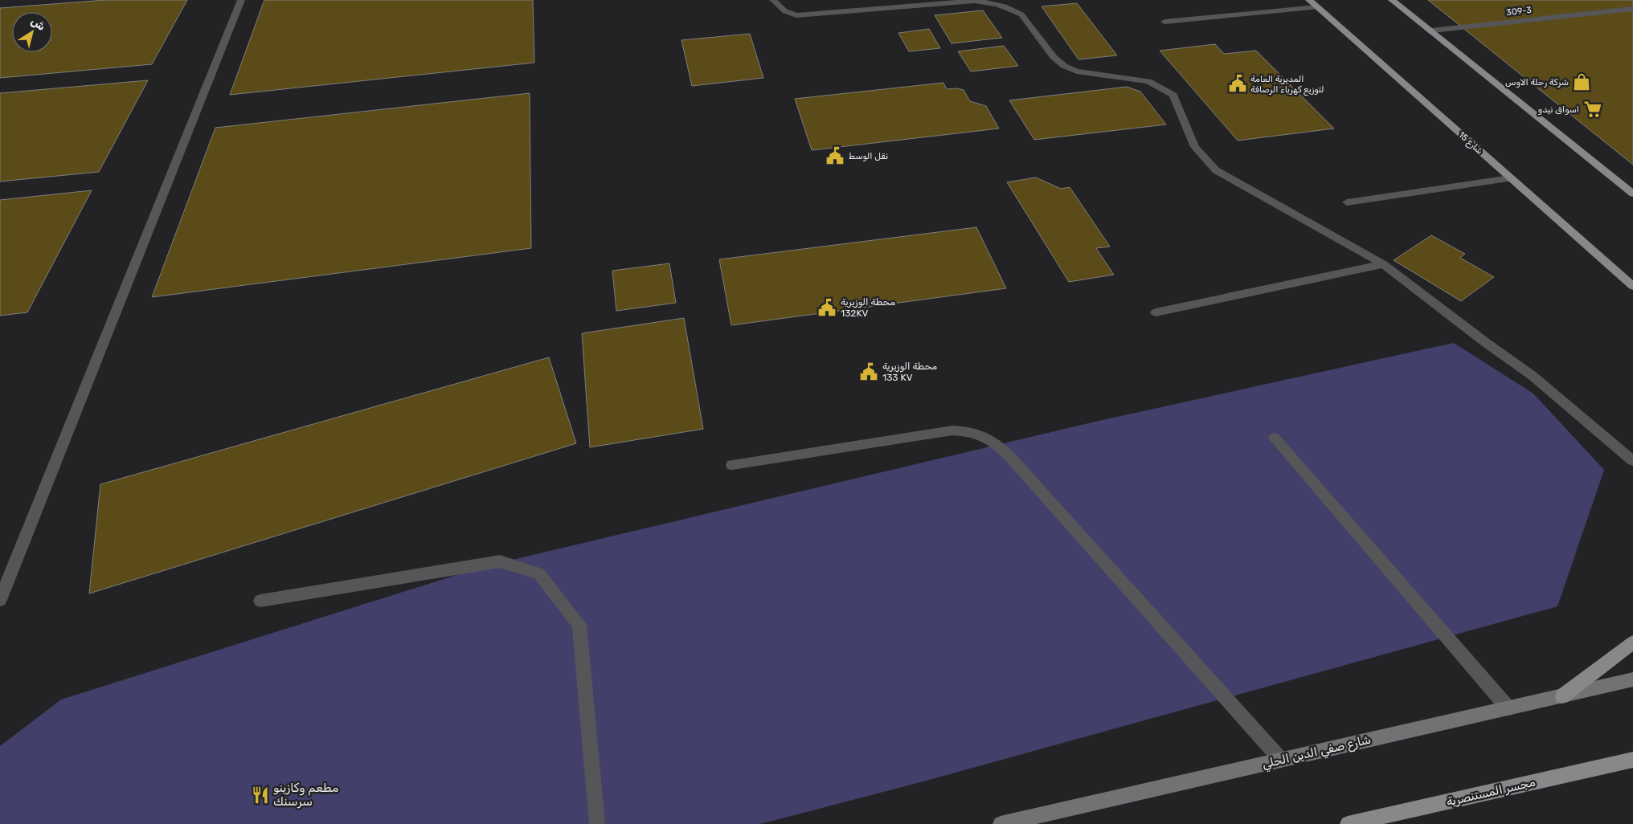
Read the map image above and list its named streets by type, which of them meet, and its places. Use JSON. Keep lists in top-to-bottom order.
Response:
{
  "streets": {
    "main road": ["شارع 15", "مجسر المستنصرية"],
    "street": ["309-3", "شارع صفي الدين الحلي"]
  },
  "places": {
    "shop": ["شركة رحلة الاوس"],
    "public building": [
      "المديرية العامة لتوزيع كهرباء الرصافة",
      "نقل الوسط",
      "محطة الوزيرية 132KV",
      "محطة الوزيرية 133 KV"
    ],
    "supermarket": ["اسواق نيدو"],
    "restaurant": ["مطعم وكازينو سرسنك"]
  },
  "north": "top right"
}
